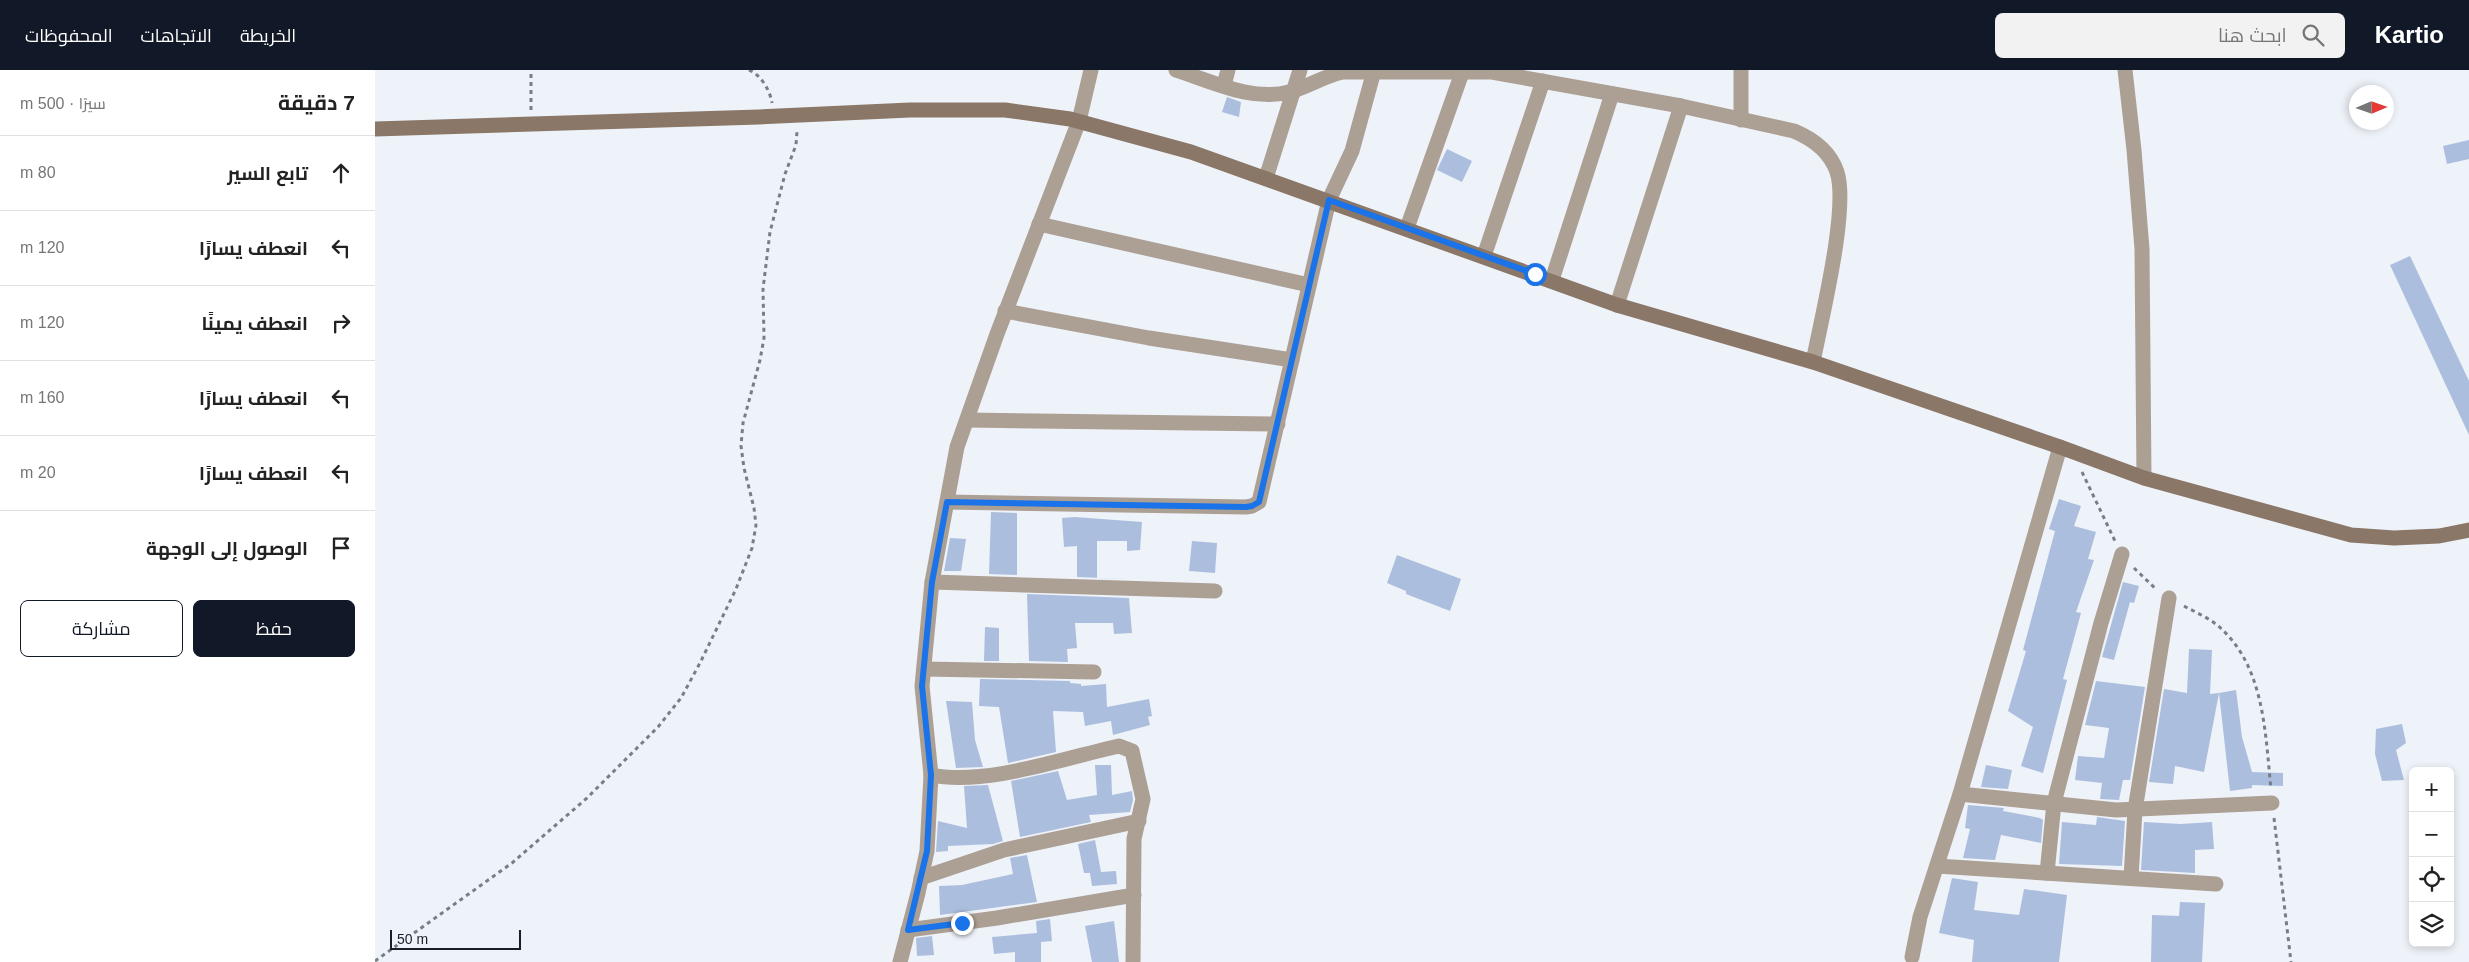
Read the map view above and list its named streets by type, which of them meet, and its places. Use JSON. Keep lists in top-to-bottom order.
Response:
{
  "scale_bar": "50 m",
  "north": "right",
  "page": {
    "header": "Kartio",
    "search": "ابحث هنا",
    "nav": ["الخريطة", "الاتجاهات", "المحفوظات"],
    "heading": ["7 دقيقة", "سيرًا · 500 m"],
    "list": [
      ["تابع السير", "80 m"],
      ["انعطف يسارًا", "120 m"],
      ["انعطف يمينًا", "120 m"],
      ["انعطف يسارًا", "160 m"],
      ["انعطف يسارًا", "20 m"],
      "الوصول إلى الوجهة"
    ],
    "buttons": ["حفظ", "مشاركة"],
    "map_buttons": ["+", "−"],
    "scale": "50 m"
  }
}
